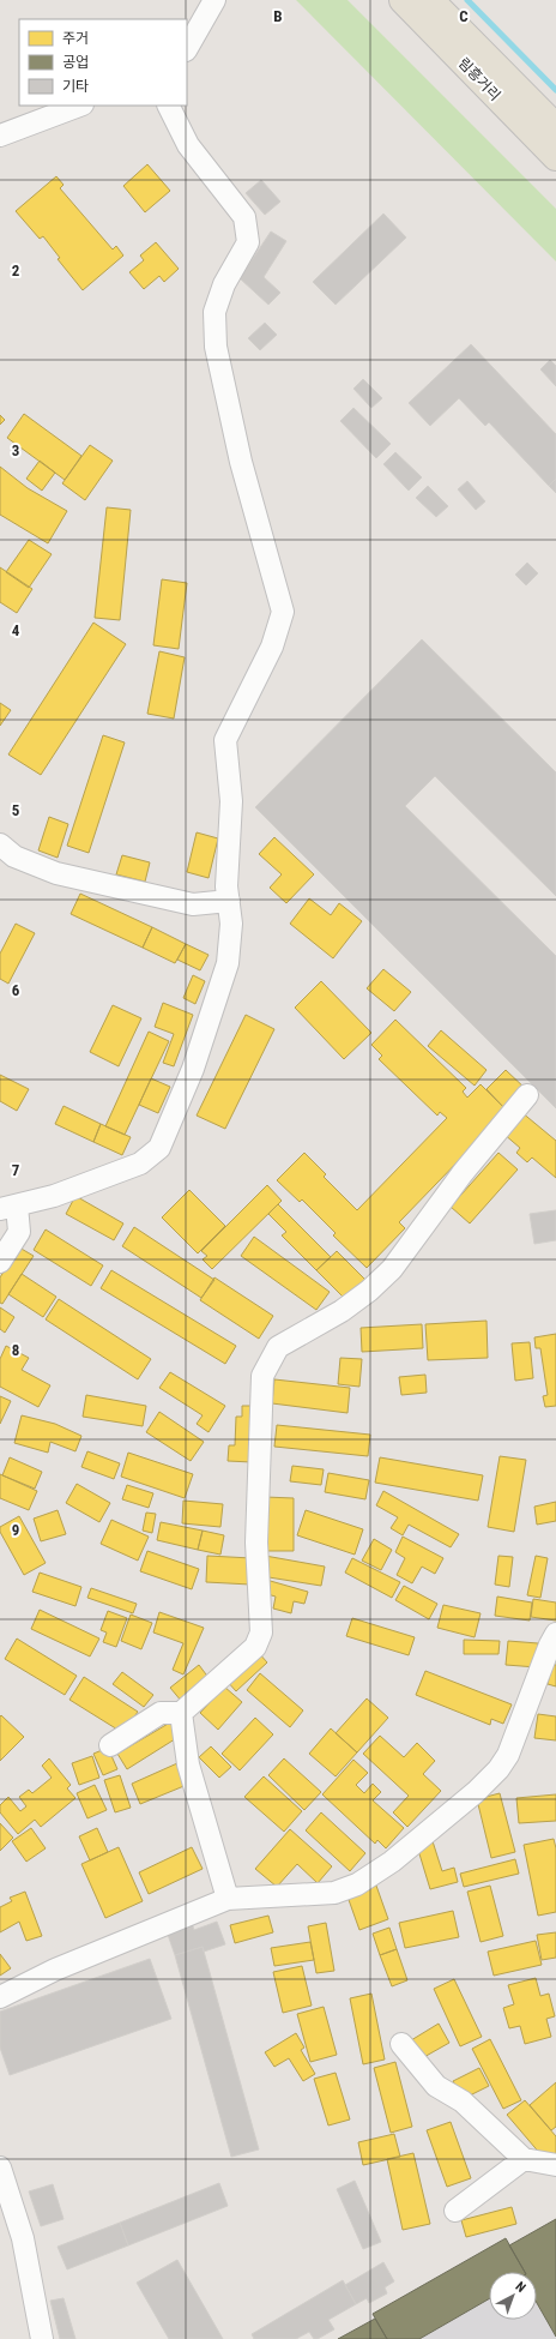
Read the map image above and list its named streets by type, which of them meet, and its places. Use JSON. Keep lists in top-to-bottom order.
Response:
{
  "streets": {
    "main road": ["림흥거리"]
  },
  "legend": ["주거", "공업", "기타"],
  "north": "top right",
  "grid": {
    "columns": ["B", "C"],
    "rows": [
      "2",
      "3",
      "4",
      "5",
      "6",
      "7",
      "8",
      "9"
    ]
  }
}
